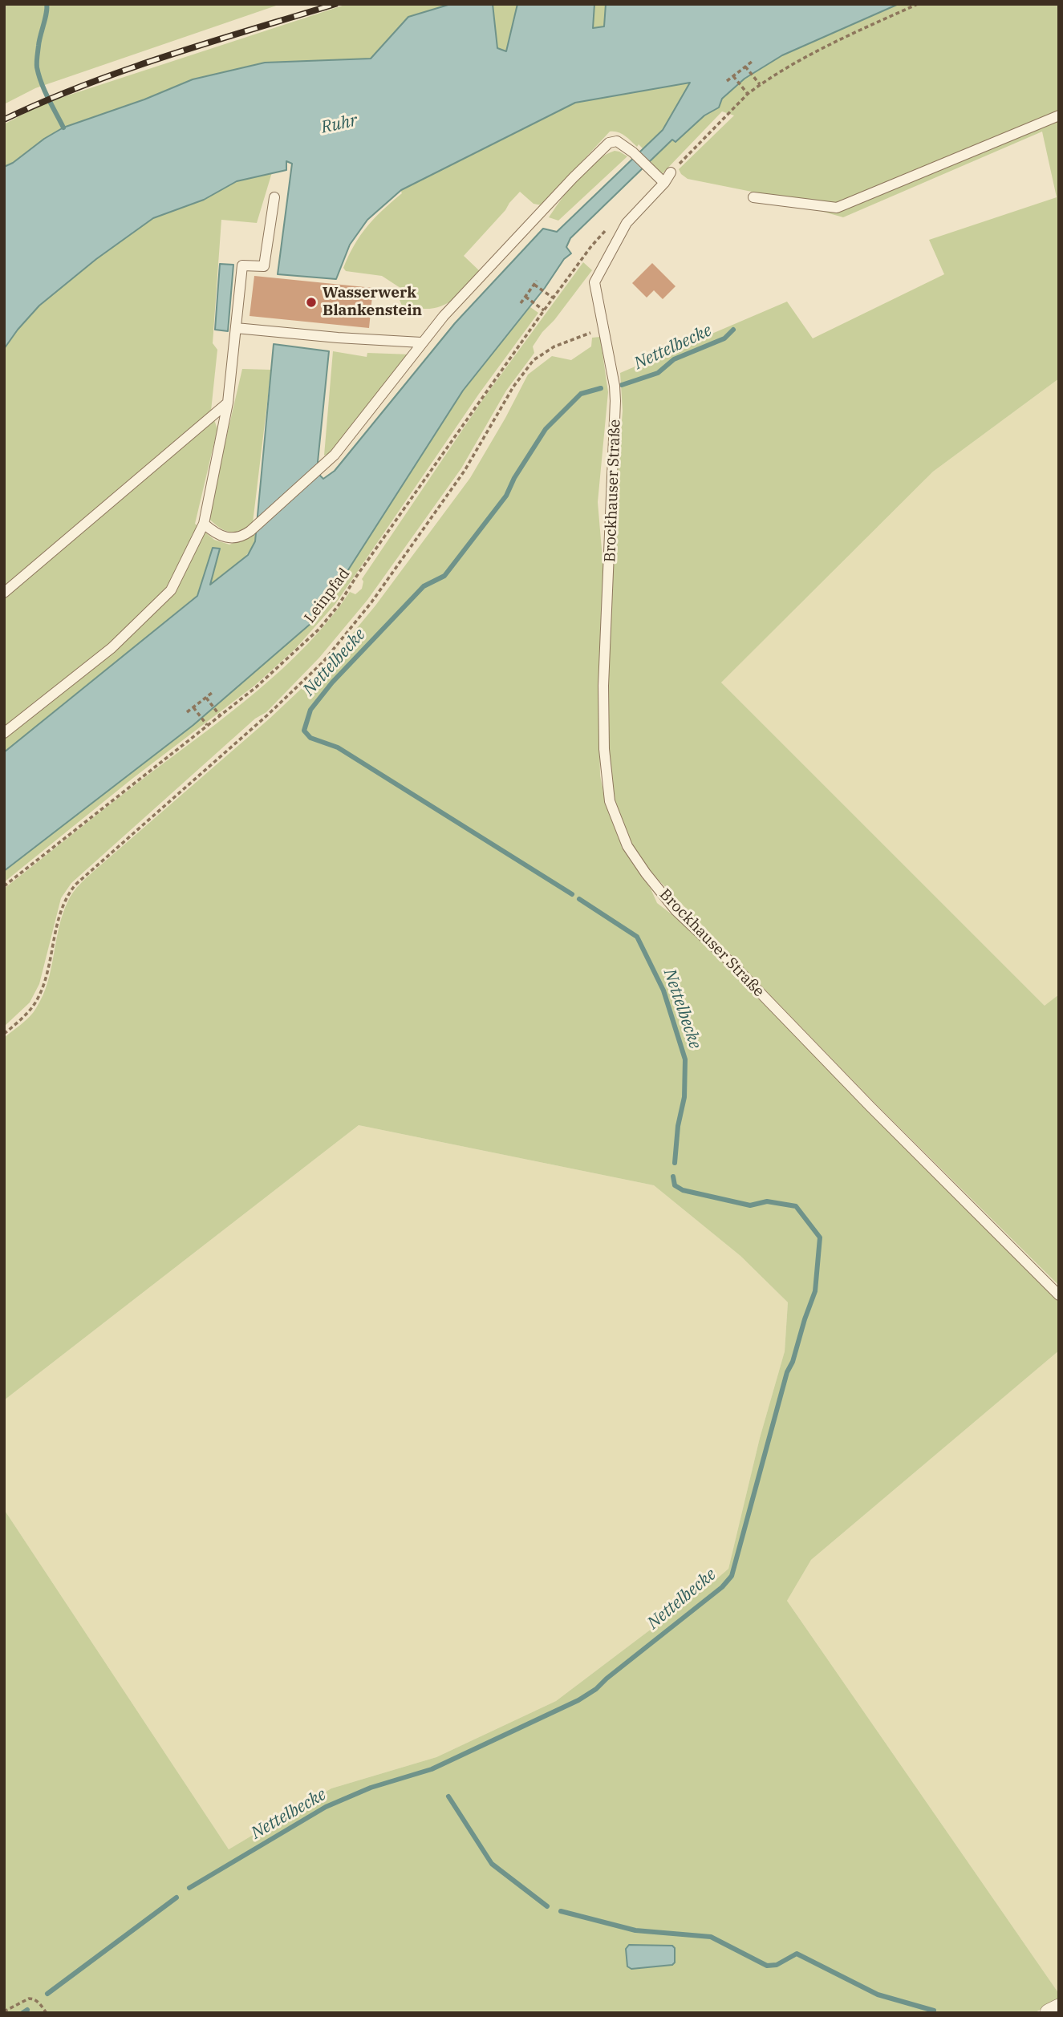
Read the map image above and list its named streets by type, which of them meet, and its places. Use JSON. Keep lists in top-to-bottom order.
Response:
{
  "streets": {
    "lane": ["Brockhauser Straße"],
    "path": ["Leinpfad"]
  },
  "water": ["Ruhr", "Nettelbecke"],
  "places": ["Wasserwerk Blankenstein"]
}
